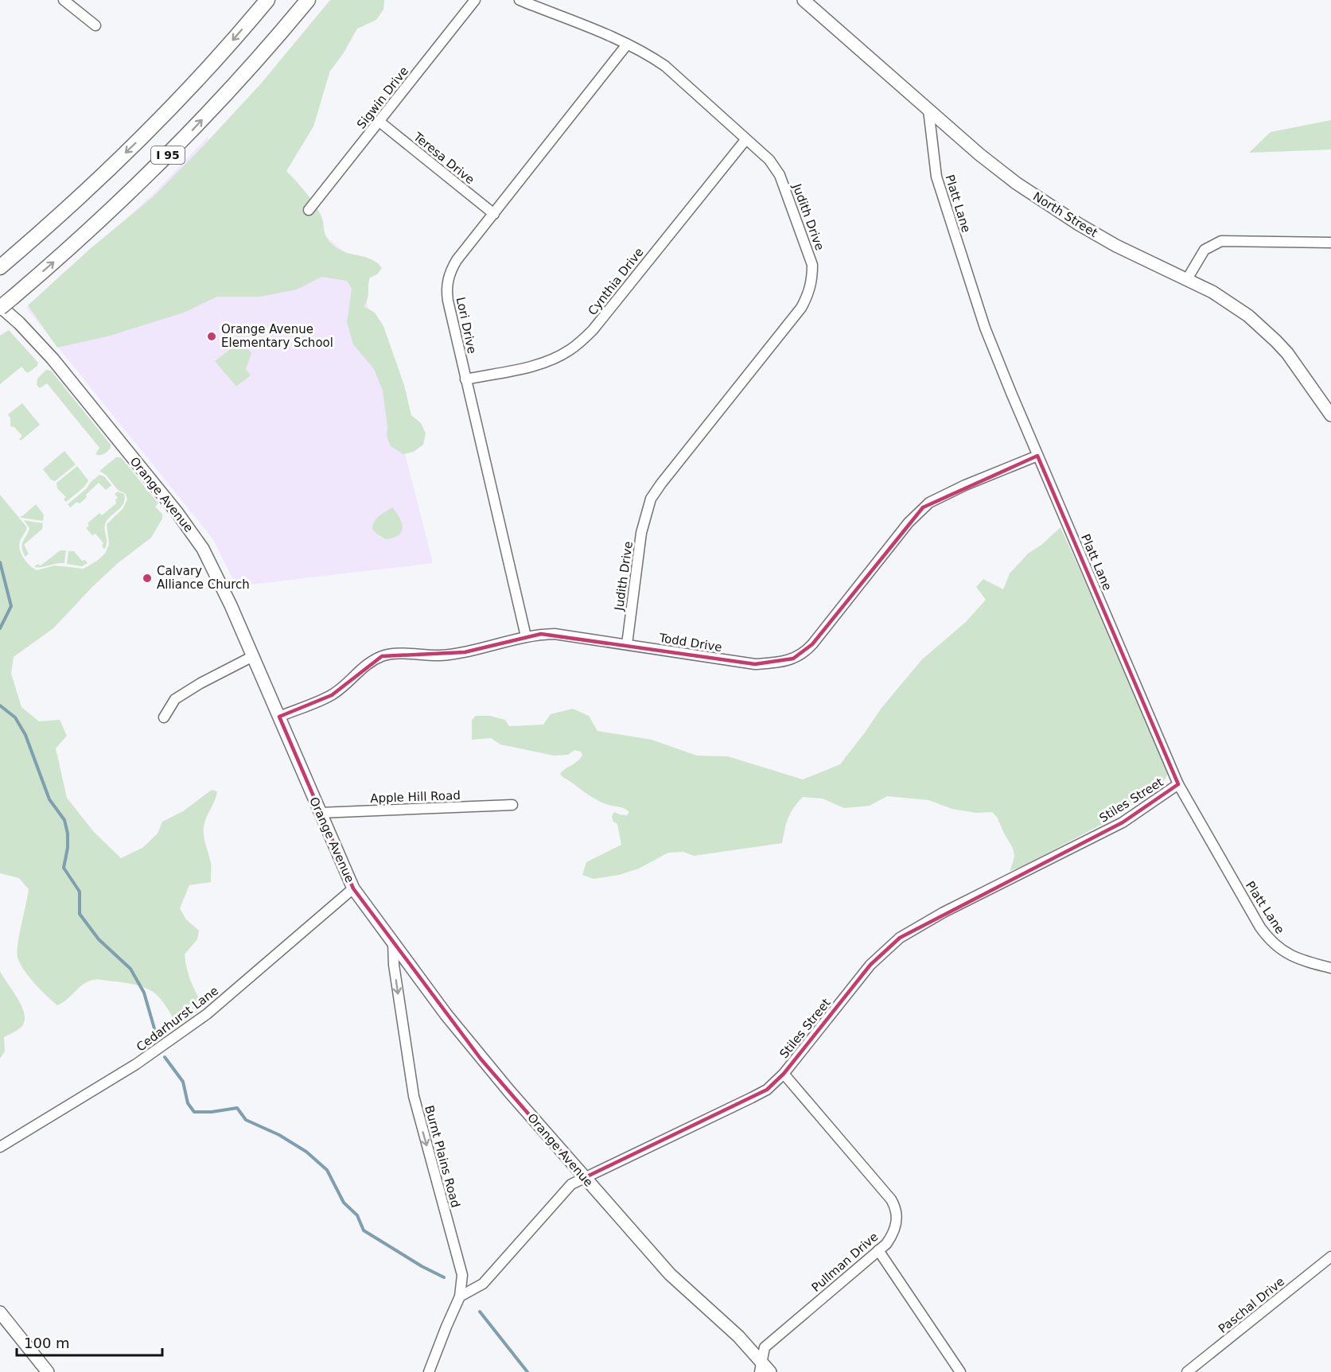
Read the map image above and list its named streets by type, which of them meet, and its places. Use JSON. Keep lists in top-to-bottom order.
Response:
{
  "streets": {
    "highway": ["I 95"],
    "main road": ["North Street", "Orange Avenue"],
    "street": [
      "Sigwin Drive",
      "Teresa Drive",
      "Platt Lane",
      "Judith Drive",
      "Cynthia Drive",
      "Lori Drive",
      "Todd Drive",
      "Apple Hill Road",
      "Stiles Street",
      "Cedarhurst Lane",
      "Burnt Plains Road",
      "Pullman Drive",
      "Paschal Drive"
    ]
  },
  "crossings": [
    ["Sigwin Drive", "Teresa Drive"],
    ["I 95", "Orange Avenue"],
    ["Teresa Drive", "Lori Drive"],
    ["Platt Lane", "North Street"],
    ["Platt Lane", "Todd Drive"],
    ["Platt Lane", "Stiles Street"],
    ["Judith Drive", "Cynthia Drive"],
    ["Judith Drive", "Lori Drive"],
    ["Judith Drive", "Todd Drive"],
    ["Cynthia Drive", "Lori Drive"],
    ["Lori Drive", "Todd Drive"],
    ["Orange Avenue", "Todd Drive"],
    ["Orange Avenue", "Apple Hill Road"],
    ["Orange Avenue", "Stiles Street"],
    ["Orange Avenue", "Cedarhurst Lane"],
    ["Orange Avenue", "Burnt Plains Road"],
    ["Orange Avenue", "Pullman Drive"],
    ["Stiles Street", "Burnt Plains Road"],
    ["Stiles Street", "Pullman Drive"]
  ],
  "one_way": ["Burnt Plains Road"],
  "places": ["Orange Avenue Elementary School", "Calvary Alliance Church"],
  "scale_bar": "100 m"
}
